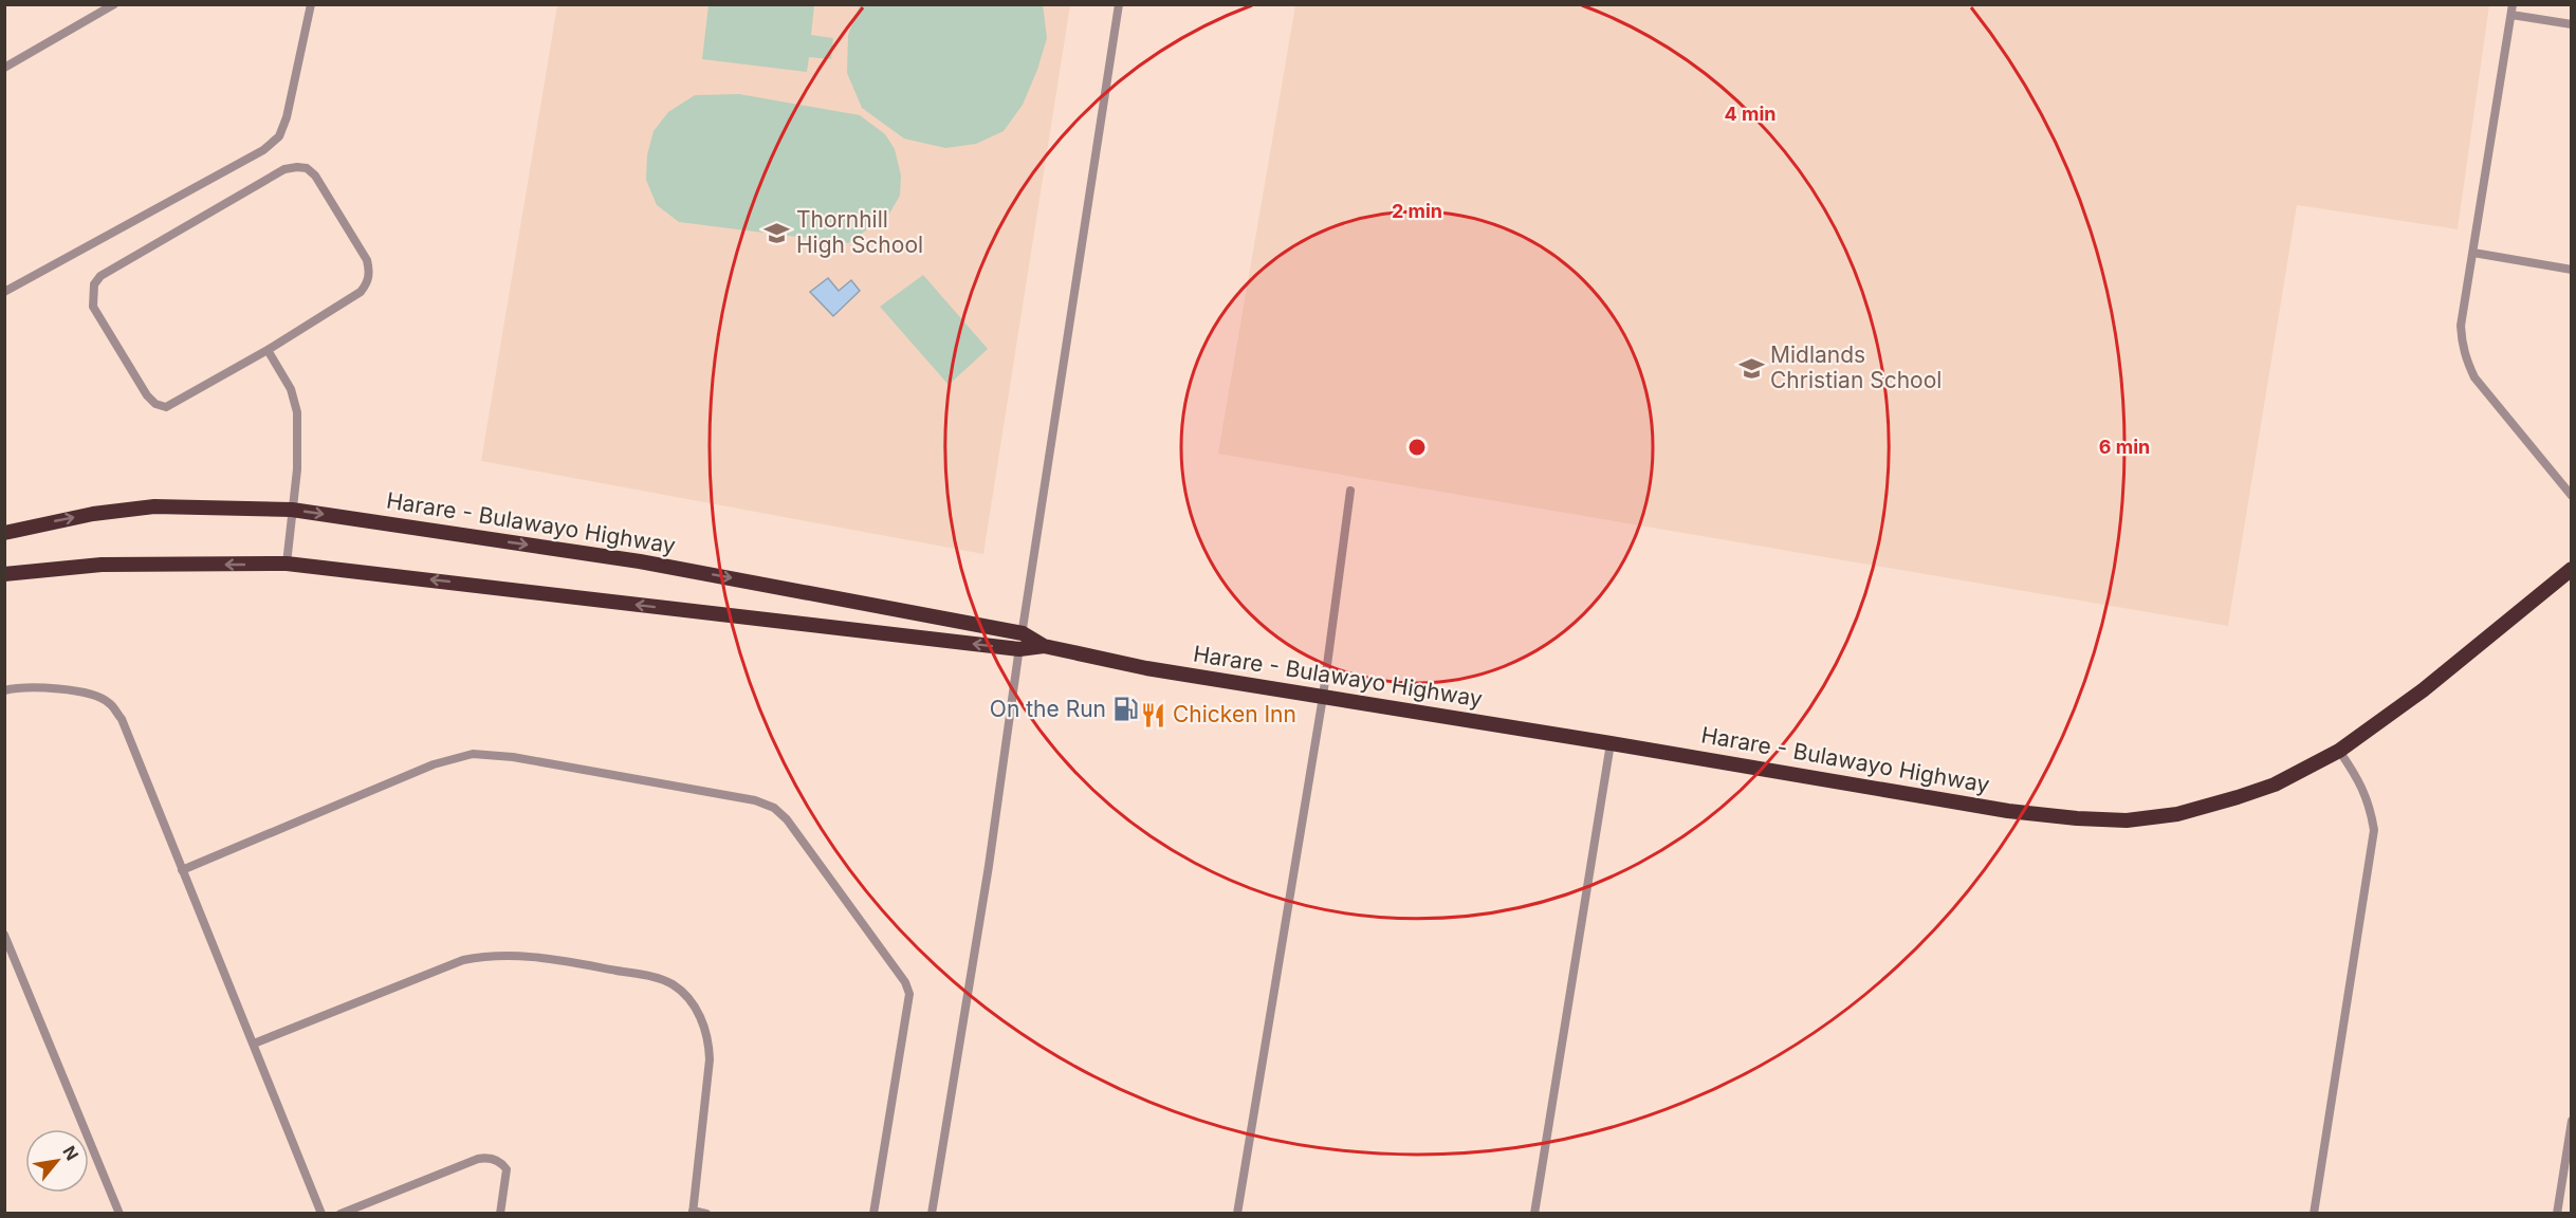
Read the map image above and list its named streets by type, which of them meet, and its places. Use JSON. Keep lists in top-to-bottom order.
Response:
{
  "streets": {
    "highway": ["Harare - Bulawayo Highway"]
  },
  "places": {
    "school or university": ["Thornhill High School", "Midlands Christian School"],
    "fuel station": ["On the Run"],
    "restaurant": ["Chicken Inn"]
  },
  "north": "top right",
  "rings": ["4 min", "2 min", "6 min"]
}
